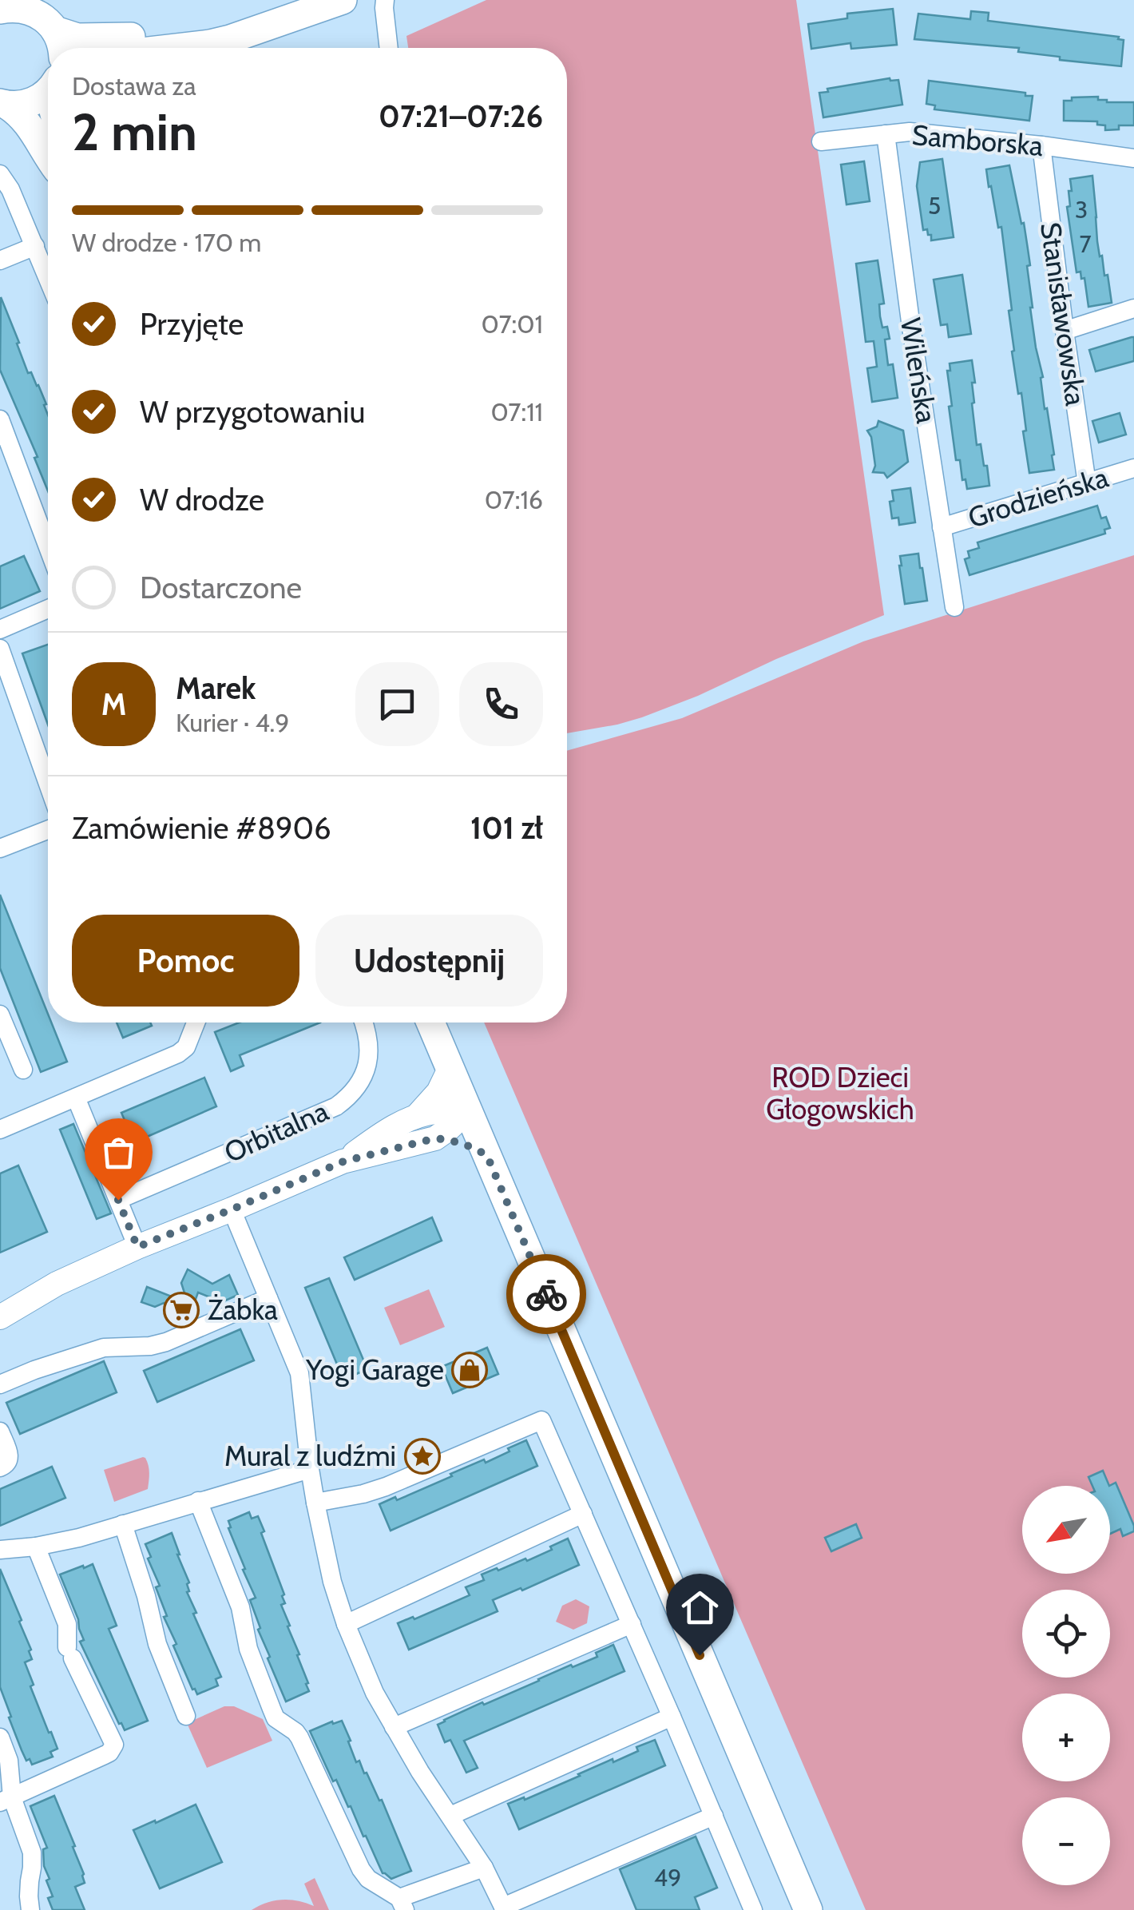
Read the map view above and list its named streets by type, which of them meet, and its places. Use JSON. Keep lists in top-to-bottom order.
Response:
{
  "streets": {
    "street": [
      "Samborska",
      "Stanisławowska",
      "Wileńska",
      "Grodzieńska",
      "Orbitalna"
    ]
  },
  "crossings": [
    ["Samborska", "Stanisławowska"],
    ["Samborska", "Wileńska"],
    ["Stanisławowska", "Grodzieńska"],
    ["Wileńska", "Grodzieńska"]
  ],
  "parks": ["ROD Dzieci Głogowskich"],
  "places": {
    "supermarket": ["Żabka"],
    "shop": ["Yogi Garage"],
    "place": ["Mural z ludźmi"]
  },
  "house_numbers": [
    "5",
    "3",
    "7",
    "49"
  ],
  "north": "bottom left",
  "page": {
    "heading": ["2 min", "Dostawa za", "07:21–07:26"],
    "panel": [
      "Marek",
      "Kurier · 4.9",
      "Zamówienie #8906",
      "101 zł"
    ],
    "bar": "W drodze · 170 m",
    "list": [
      ["Przyjęte", "07:01"],
      ["W przygotowaniu", "07:11"],
      ["W drodze", "07:16"],
      "Dostarczone"
    ],
    "round": "M",
    "buttons": ["Pomoc", "Udostępnij"],
    "map_buttons": ["+", "−"]
  }
}
